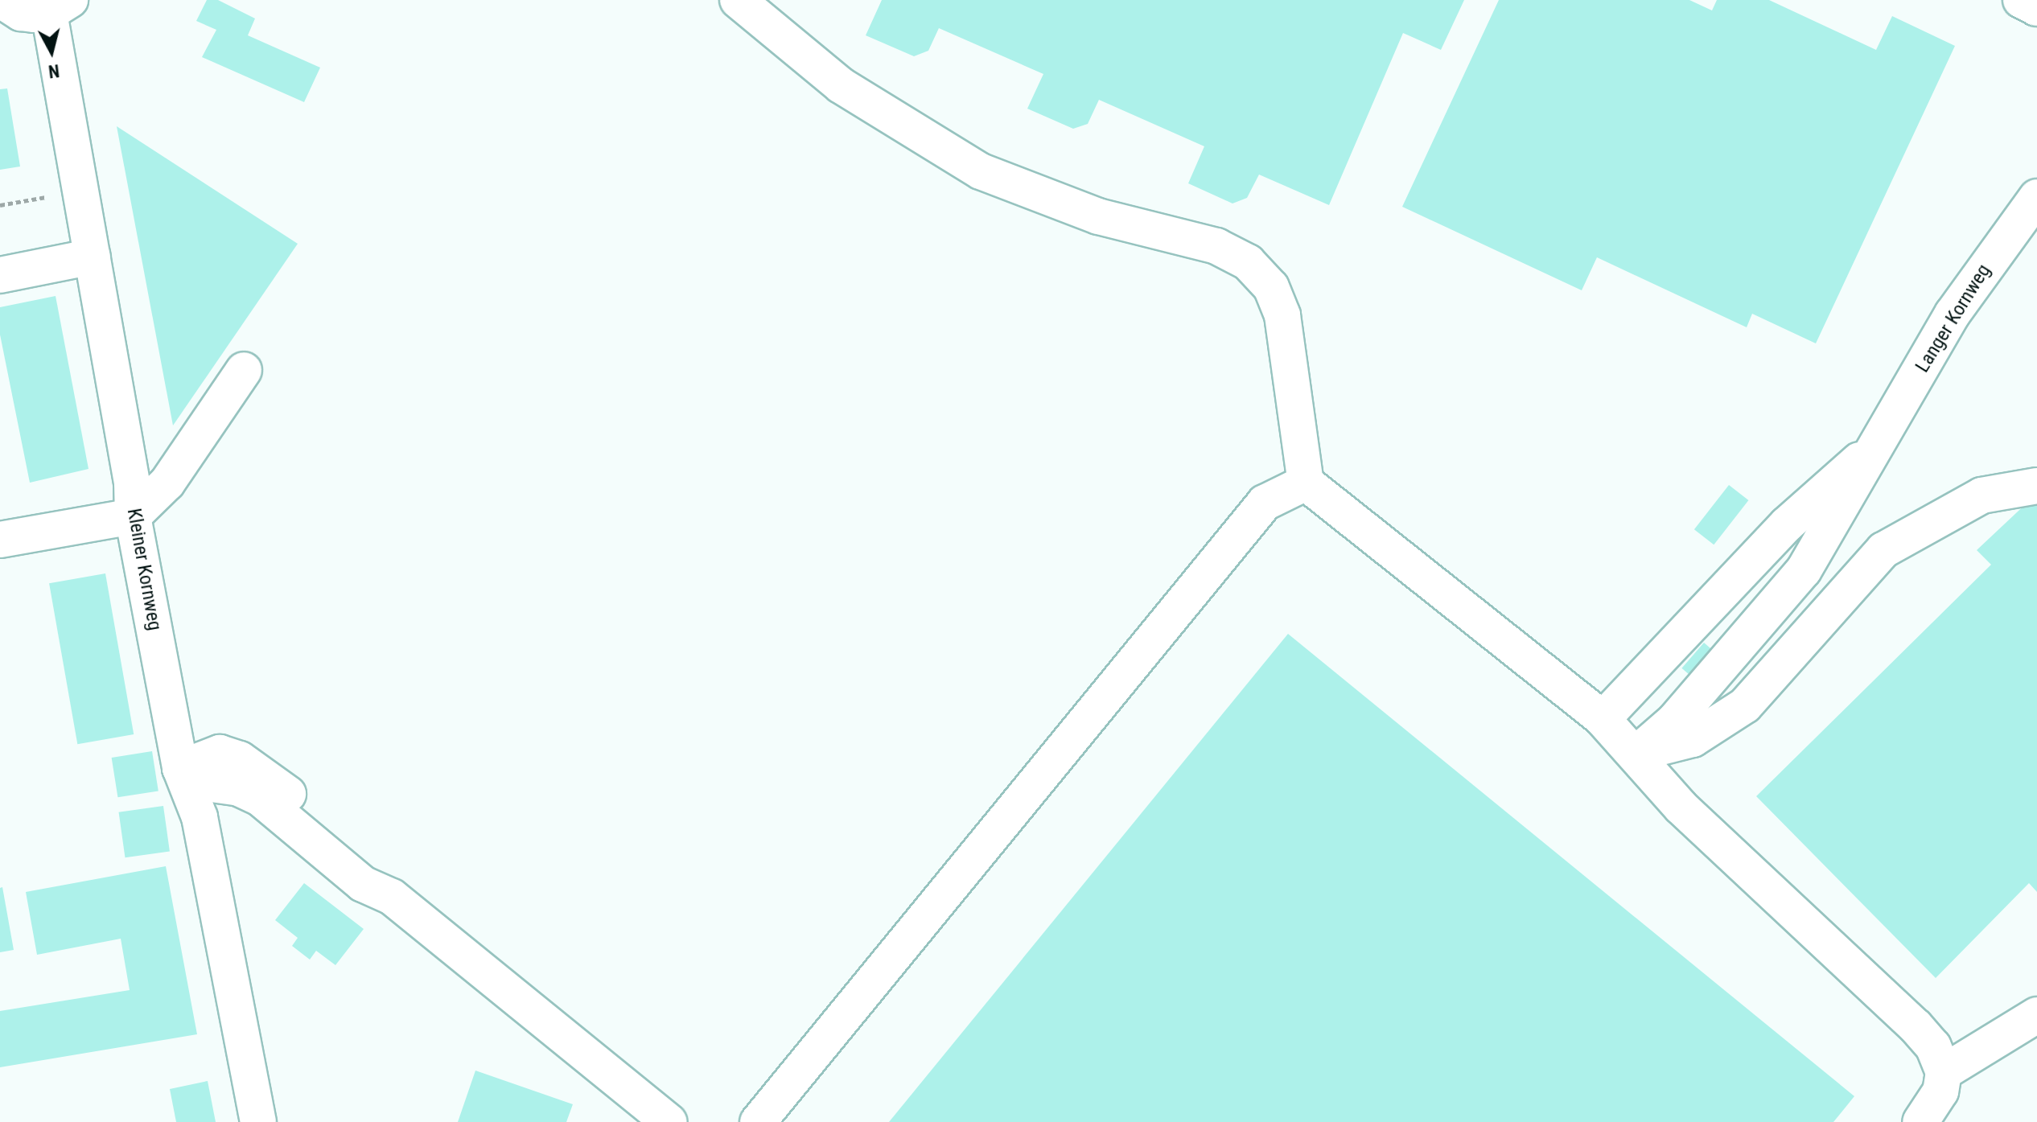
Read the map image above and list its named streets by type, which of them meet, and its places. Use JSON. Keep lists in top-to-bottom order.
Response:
{
  "streets": {
    "street": ["Langer Kornweg", "Kleiner Kornweg"]
  },
  "north": "bottom"
}
